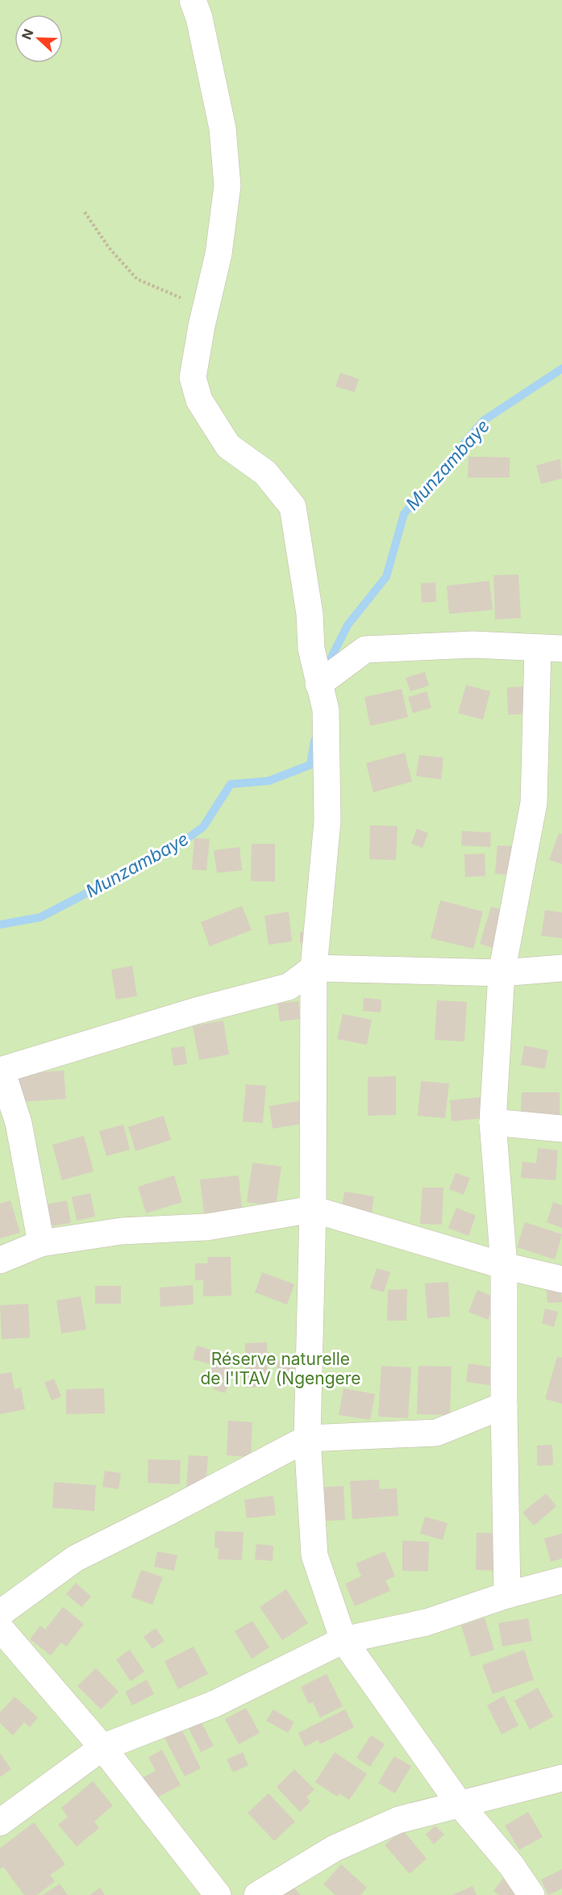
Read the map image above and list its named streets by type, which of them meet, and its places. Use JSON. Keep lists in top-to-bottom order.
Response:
{
  "water": ["Munzambaye"],
  "parks": ["Réserve naturelle de l'ITAV (Ngengere"],
  "north": "left"
}
